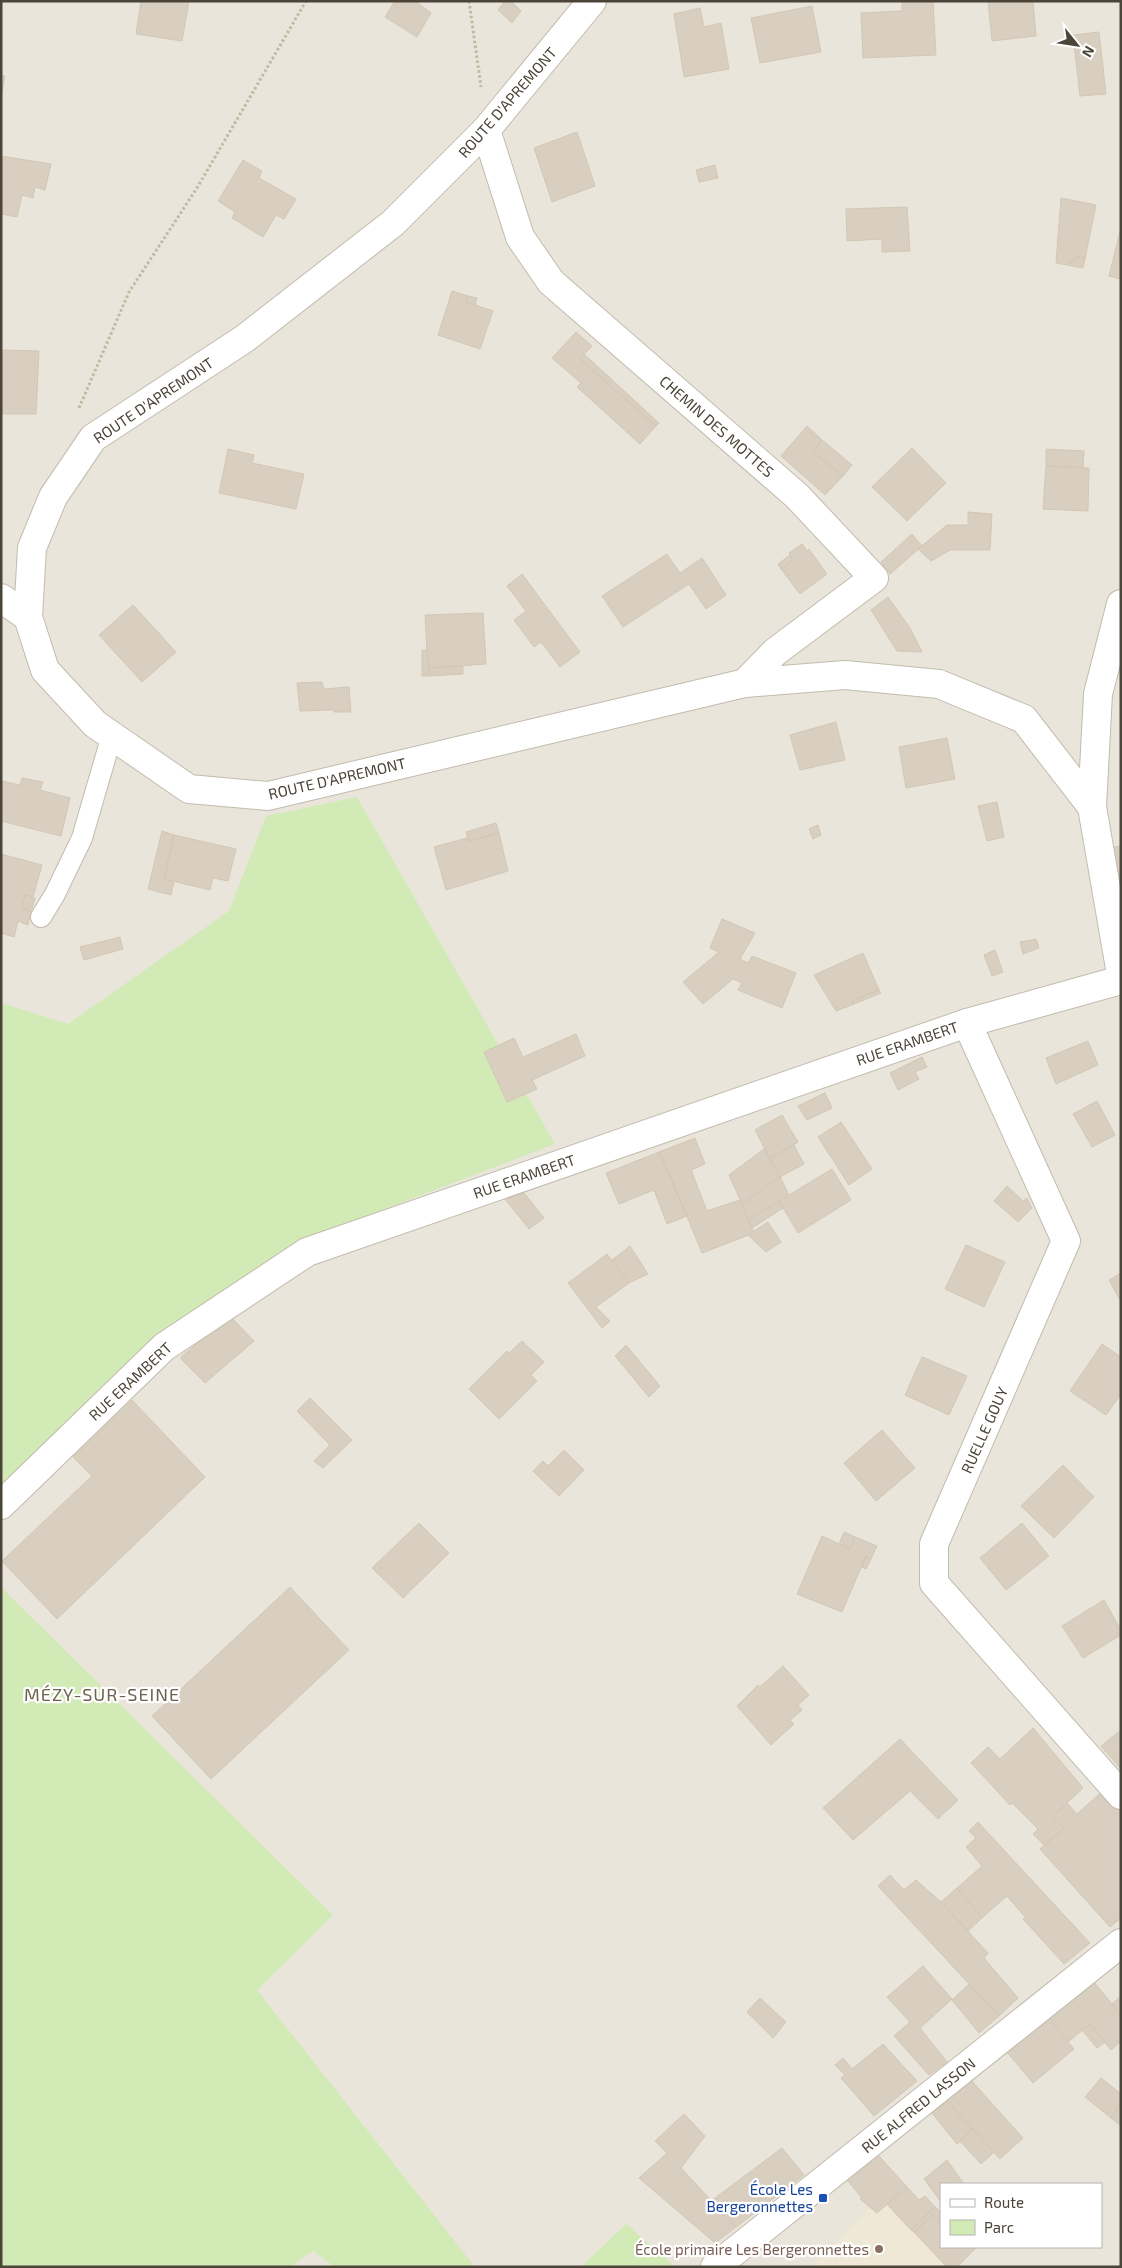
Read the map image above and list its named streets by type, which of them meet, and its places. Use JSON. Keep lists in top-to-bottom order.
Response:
{
  "streets": {
    "street": [
      "ROUTE D'APREMONT",
      "CHEMIN DES MOTTES",
      "RUE ERAMBERT",
      "RUELLE GOUY",
      "RUE ALFRED LASSON"
    ]
  },
  "crossings": [
    ["ROUTE D'APREMONT", "CHEMIN DES MOTTES"],
    ["RUE ERAMBERT", "RUELLE GOUY"]
  ],
  "districts": ["MÉZY-SUR-SEINE"],
  "places": {
    "transit": ["École Les Bergeronnettes"],
    "other": ["École primaire Les Bergeronnettes"]
  },
  "legend": ["Route", "Parc"],
  "north": "bottom right"
}
